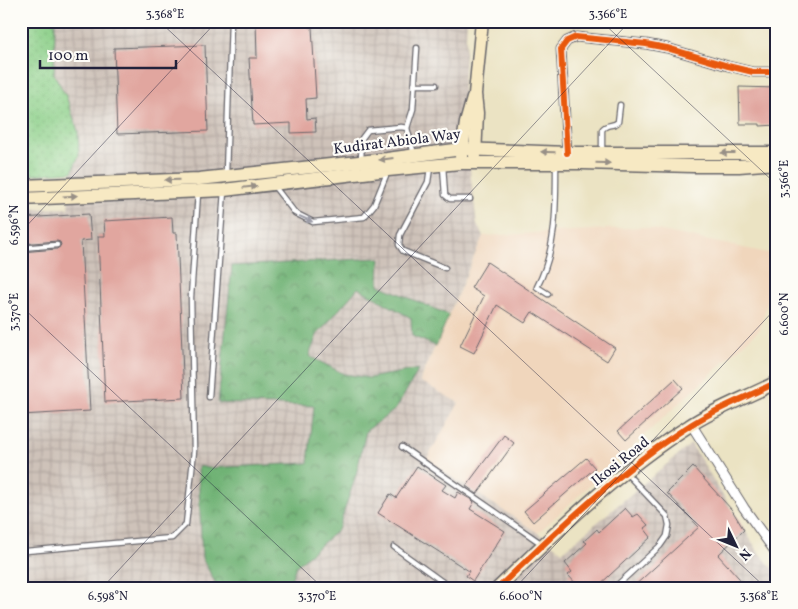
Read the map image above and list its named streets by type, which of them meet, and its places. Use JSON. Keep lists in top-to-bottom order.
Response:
{
  "streets": {
    "main road": ["Kudirat Abiola Way", "Ikosi Road"]
  },
  "scale_bar": "100 m",
  "north": "bottom right",
  "coordinates": [
    "3.368°E",
    "3.366°E",
    "6.596°N",
    "3.370°E",
    "6.600°N",
    "6.598°N"
  ]
}
